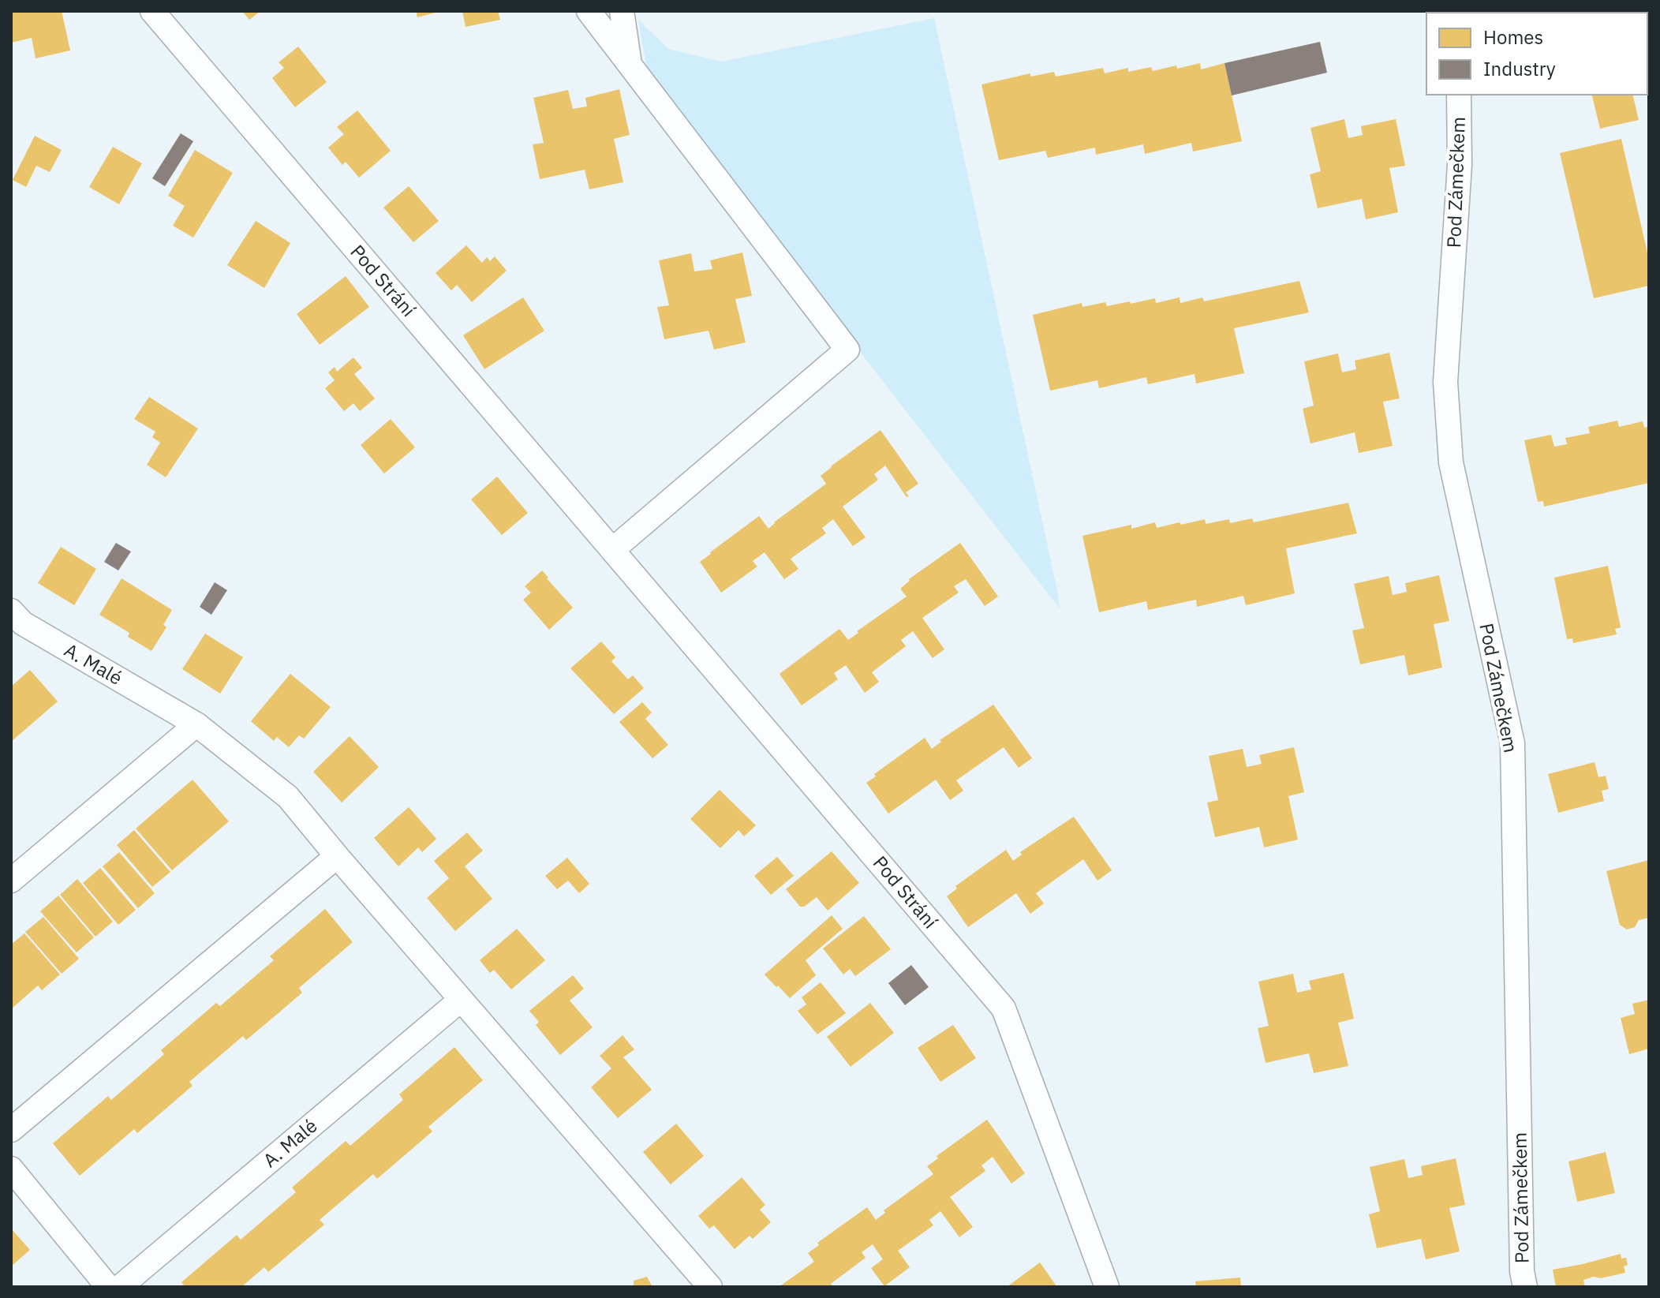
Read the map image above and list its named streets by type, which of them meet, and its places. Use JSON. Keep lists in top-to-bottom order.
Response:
{
  "streets": {
    "street": ["Pod Zámečkem", "Pod Strání", "A. Malé"]
  },
  "legend": ["Homes", "Industry"]
}
